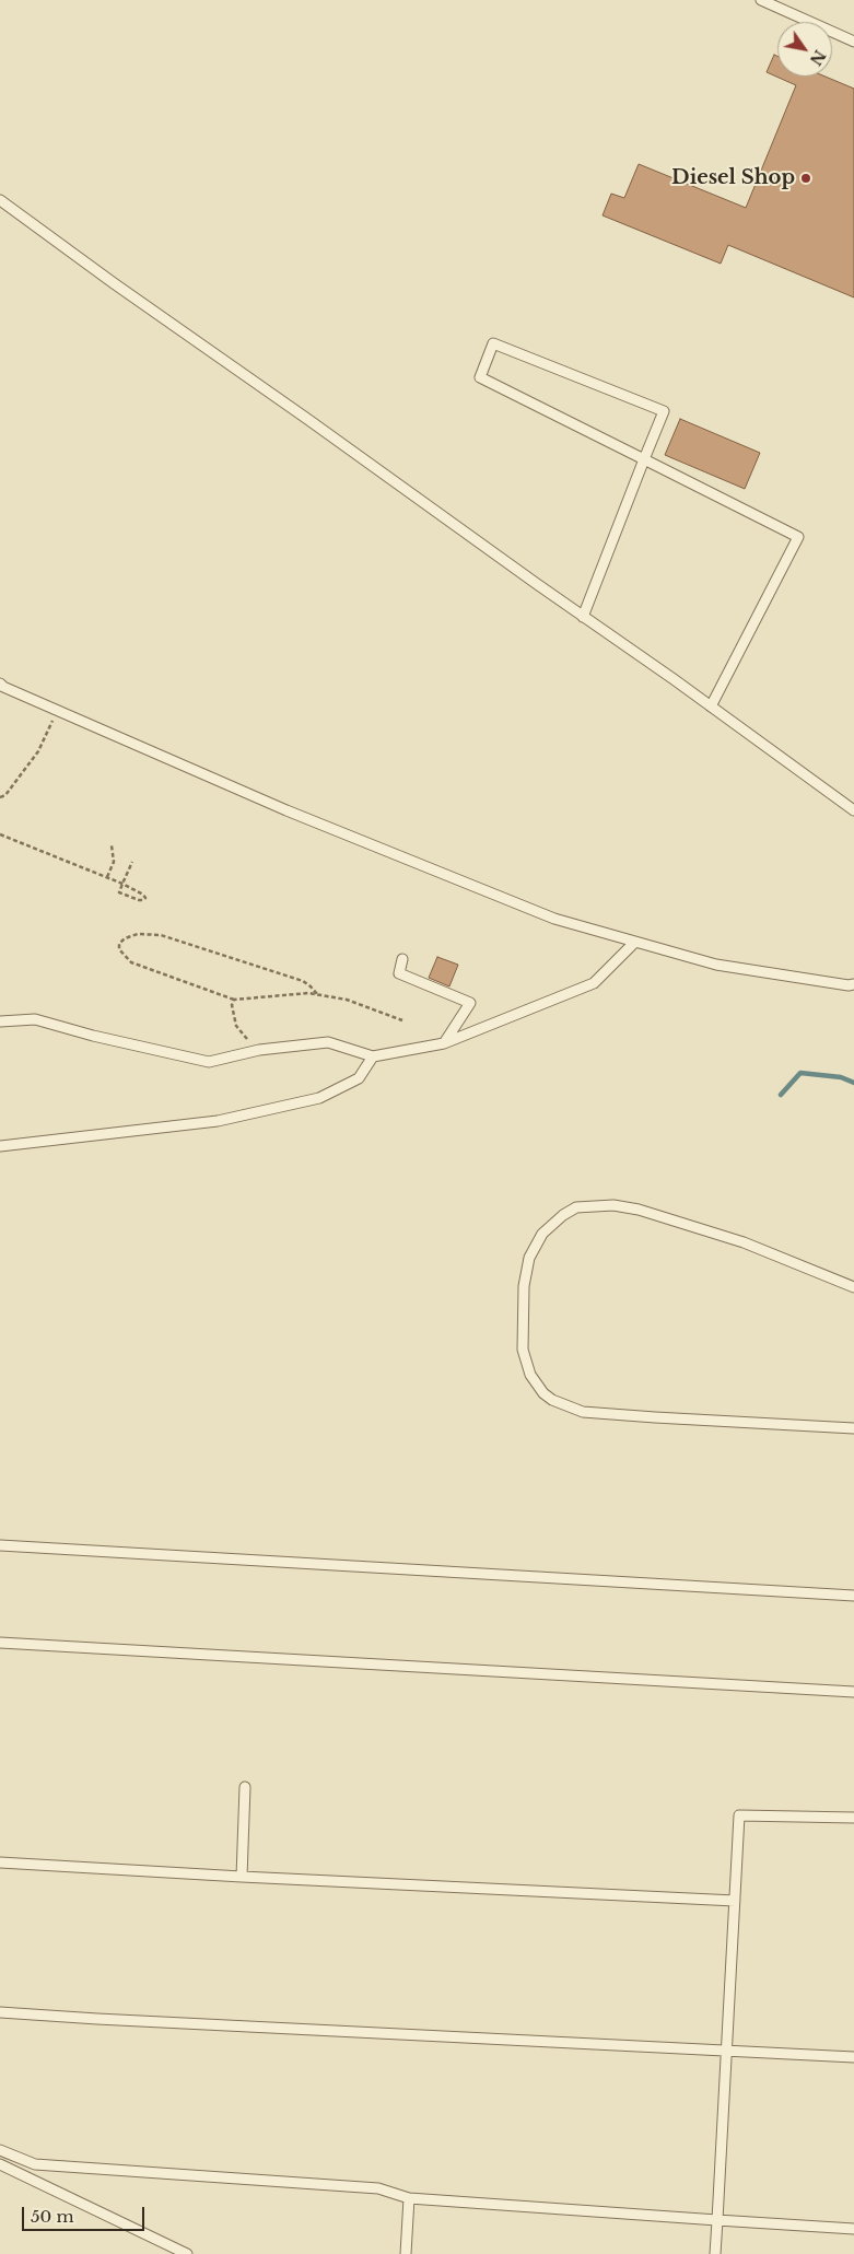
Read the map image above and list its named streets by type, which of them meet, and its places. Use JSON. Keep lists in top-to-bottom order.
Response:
{
  "places": ["Diesel Shop"],
  "scale_bar": "50 m",
  "north": "bottom right"
}
